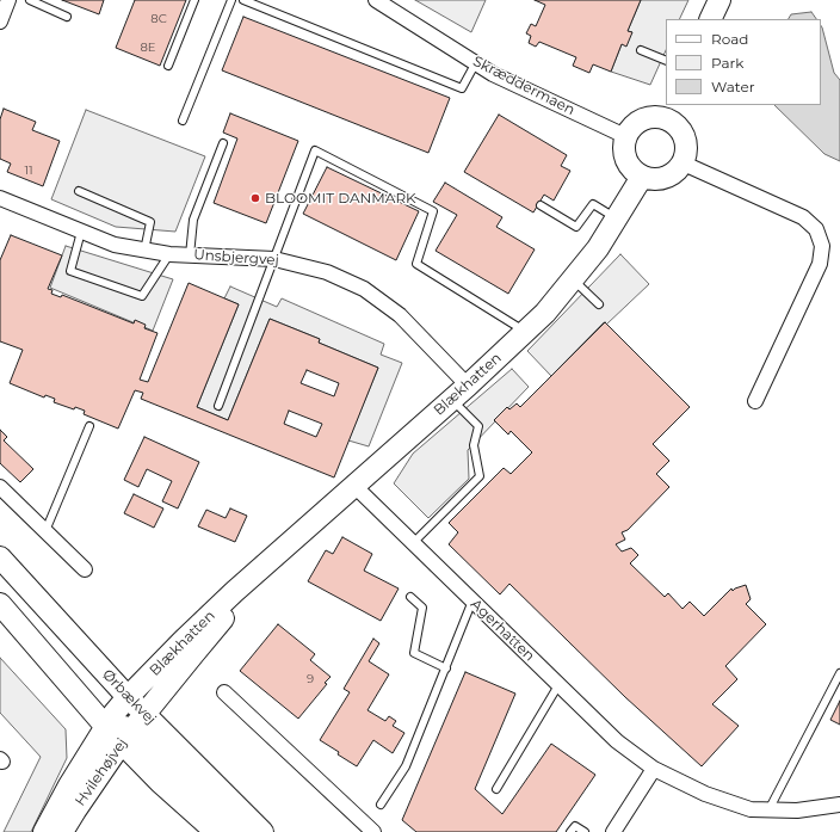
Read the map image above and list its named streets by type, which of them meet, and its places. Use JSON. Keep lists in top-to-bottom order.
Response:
{
  "streets": {
    "street": [
      "Skræddermaen",
      "Unsbjergvej",
      "Blækhatten",
      "Agerhatten",
      "Ørbækvej",
      "Hvilehøjvej"
    ]
  },
  "crossings": [
    ["Skræddermaen", "Blækhatten"],
    ["Unsbjergvej", "Blækhatten"],
    ["Blækhatten", "Agerhatten"],
    ["Blækhatten", "Ørbækvej"],
    ["Blækhatten", "Hvilehøjvej"],
    ["Ørbækvej", "Hvilehøjvej"]
  ],
  "places": ["BLOOMIT DANMARK"],
  "house_numbers": [
    "8C",
    "8E",
    "11",
    "9"
  ],
  "legend": ["Road", "Park", "Water"]
}
